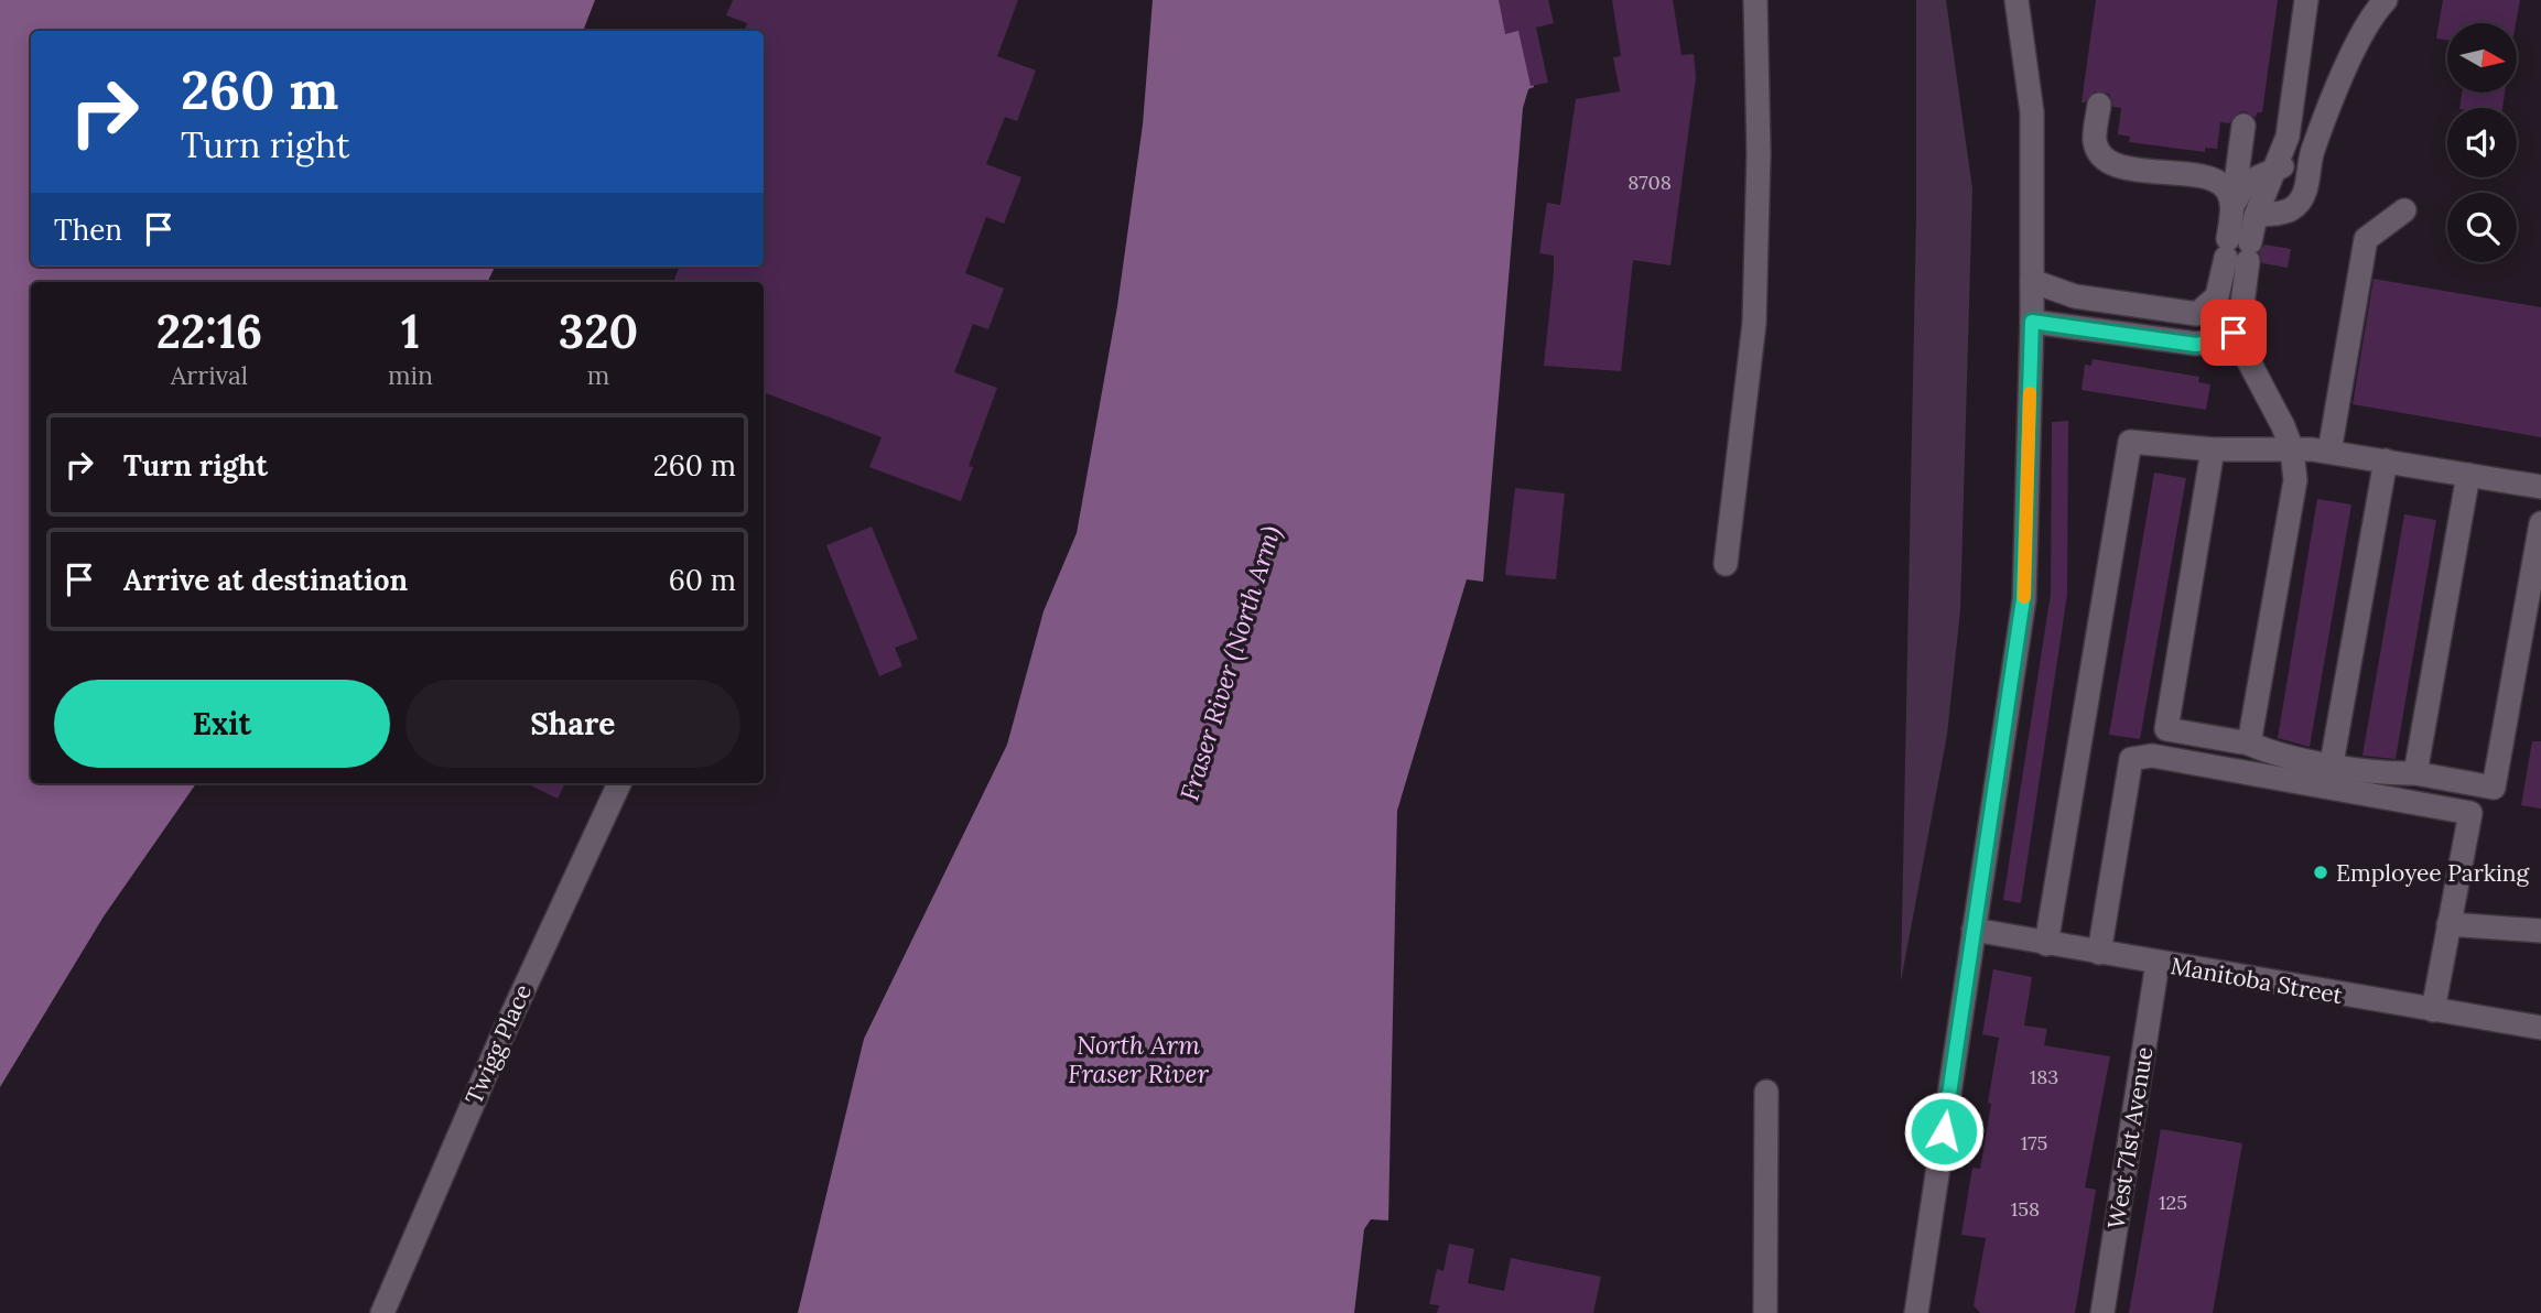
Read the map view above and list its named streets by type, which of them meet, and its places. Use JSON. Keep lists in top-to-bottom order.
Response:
{
  "streets": {
    "street": ["Manitoba Street", "Twigg Place", "West 71st Avenue"]
  },
  "crossings": [
    ["Manitoba Street", "West 71st Avenue"]
  ],
  "water": ["Fraser River (North Arm)", "North Arm Fraser River"],
  "places": ["Employee Parking"],
  "house_numbers": [
    "8708",
    "183",
    "175",
    "125",
    "158"
  ],
  "north": "right",
  "page": {
    "turn": ["260 m", "Turn right"],
    "then": "Then",
    "eta": [
      "22:16",
      "Arrival",
      "1",
      "min",
      "320",
      "m"
    ],
    "list": [
      {
        "name": "Turn right",
        "value": "260 m"
      },
      {
        "name": "Arrive at destination",
        "value": "60 m"
      }
    ],
    "buttons": ["Exit", "Share"]
  }
}
